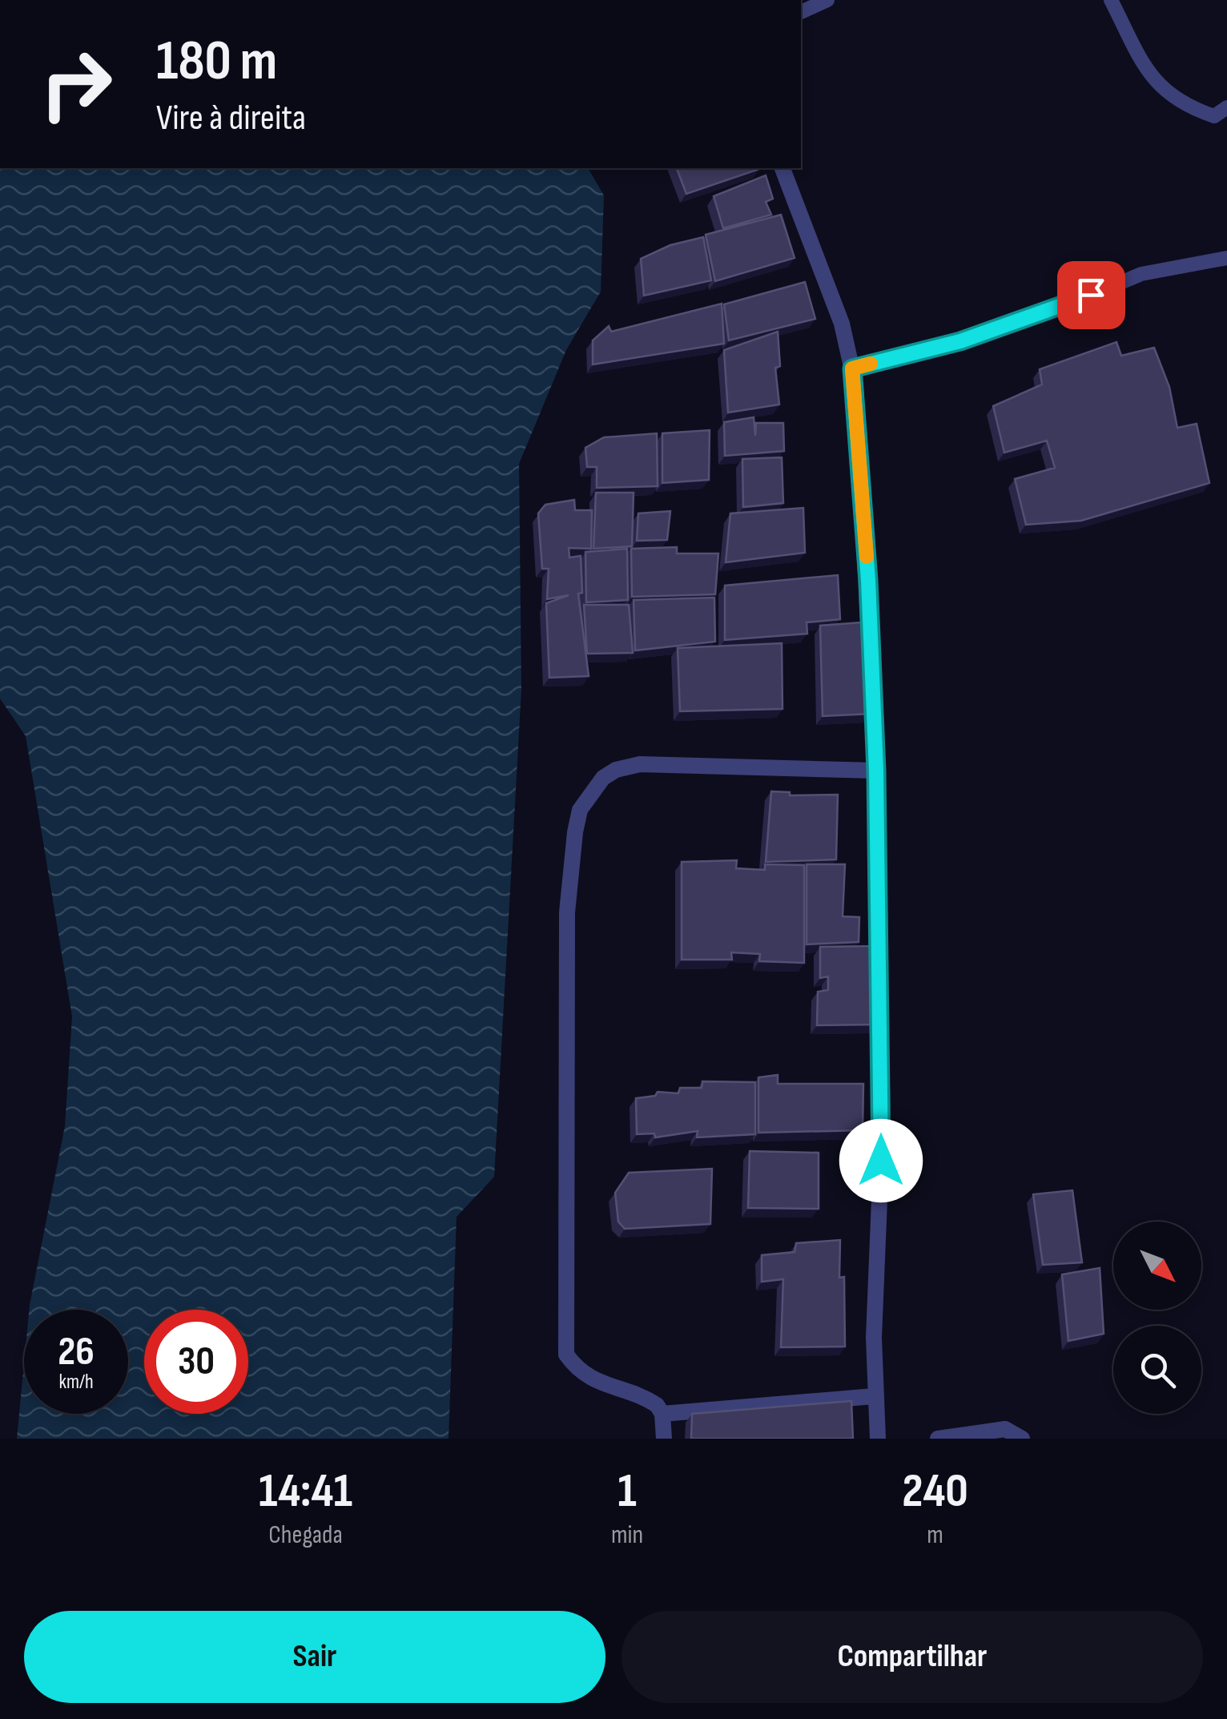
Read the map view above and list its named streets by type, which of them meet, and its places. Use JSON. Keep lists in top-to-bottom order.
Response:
{
  "north": "bottom right",
  "page": {
    "turn": ["180 m", "Vire à direita"],
    "speed": "26 km/h",
    "limit": "30",
    "eta": [
      "14:41",
      "Chegada",
      "1",
      "min",
      "240",
      "m"
    ],
    "buttons": ["Sair", "Compartilhar"]
  }
}
